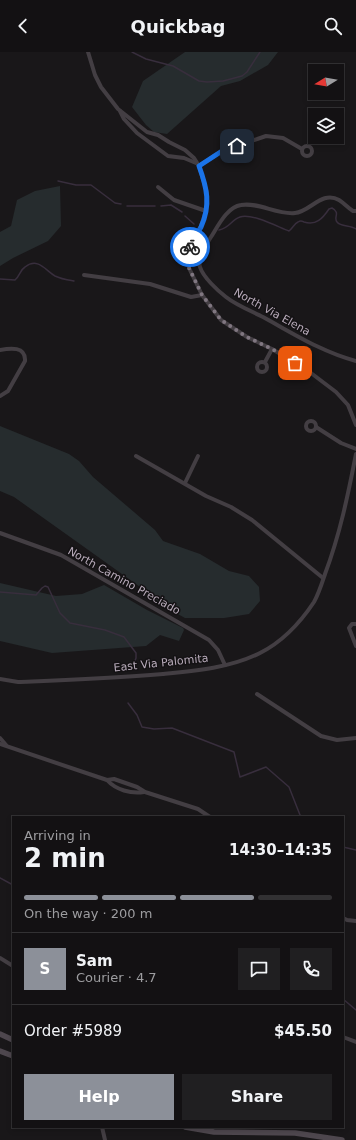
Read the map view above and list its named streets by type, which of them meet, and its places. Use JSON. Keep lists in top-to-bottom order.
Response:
{
  "streets": {
    "street": ["North Via Elena", "North Camino Preciado", "East Via Palomita"]
  },
  "crossings": [
    ["North Camino Preciado", "East Via Palomita"]
  ],
  "north": "left",
  "page": {
    "header": "Quickbag",
    "heading": ["2 min", "Arriving in", "14:30–14:35"],
    "panel": [
      "Sam",
      "Courier · 4.7",
      "Order #5989",
      "$45.50"
    ],
    "bar": "On the way · 200 m",
    "round": "S",
    "buttons": ["Help", "Share"]
  }
}
